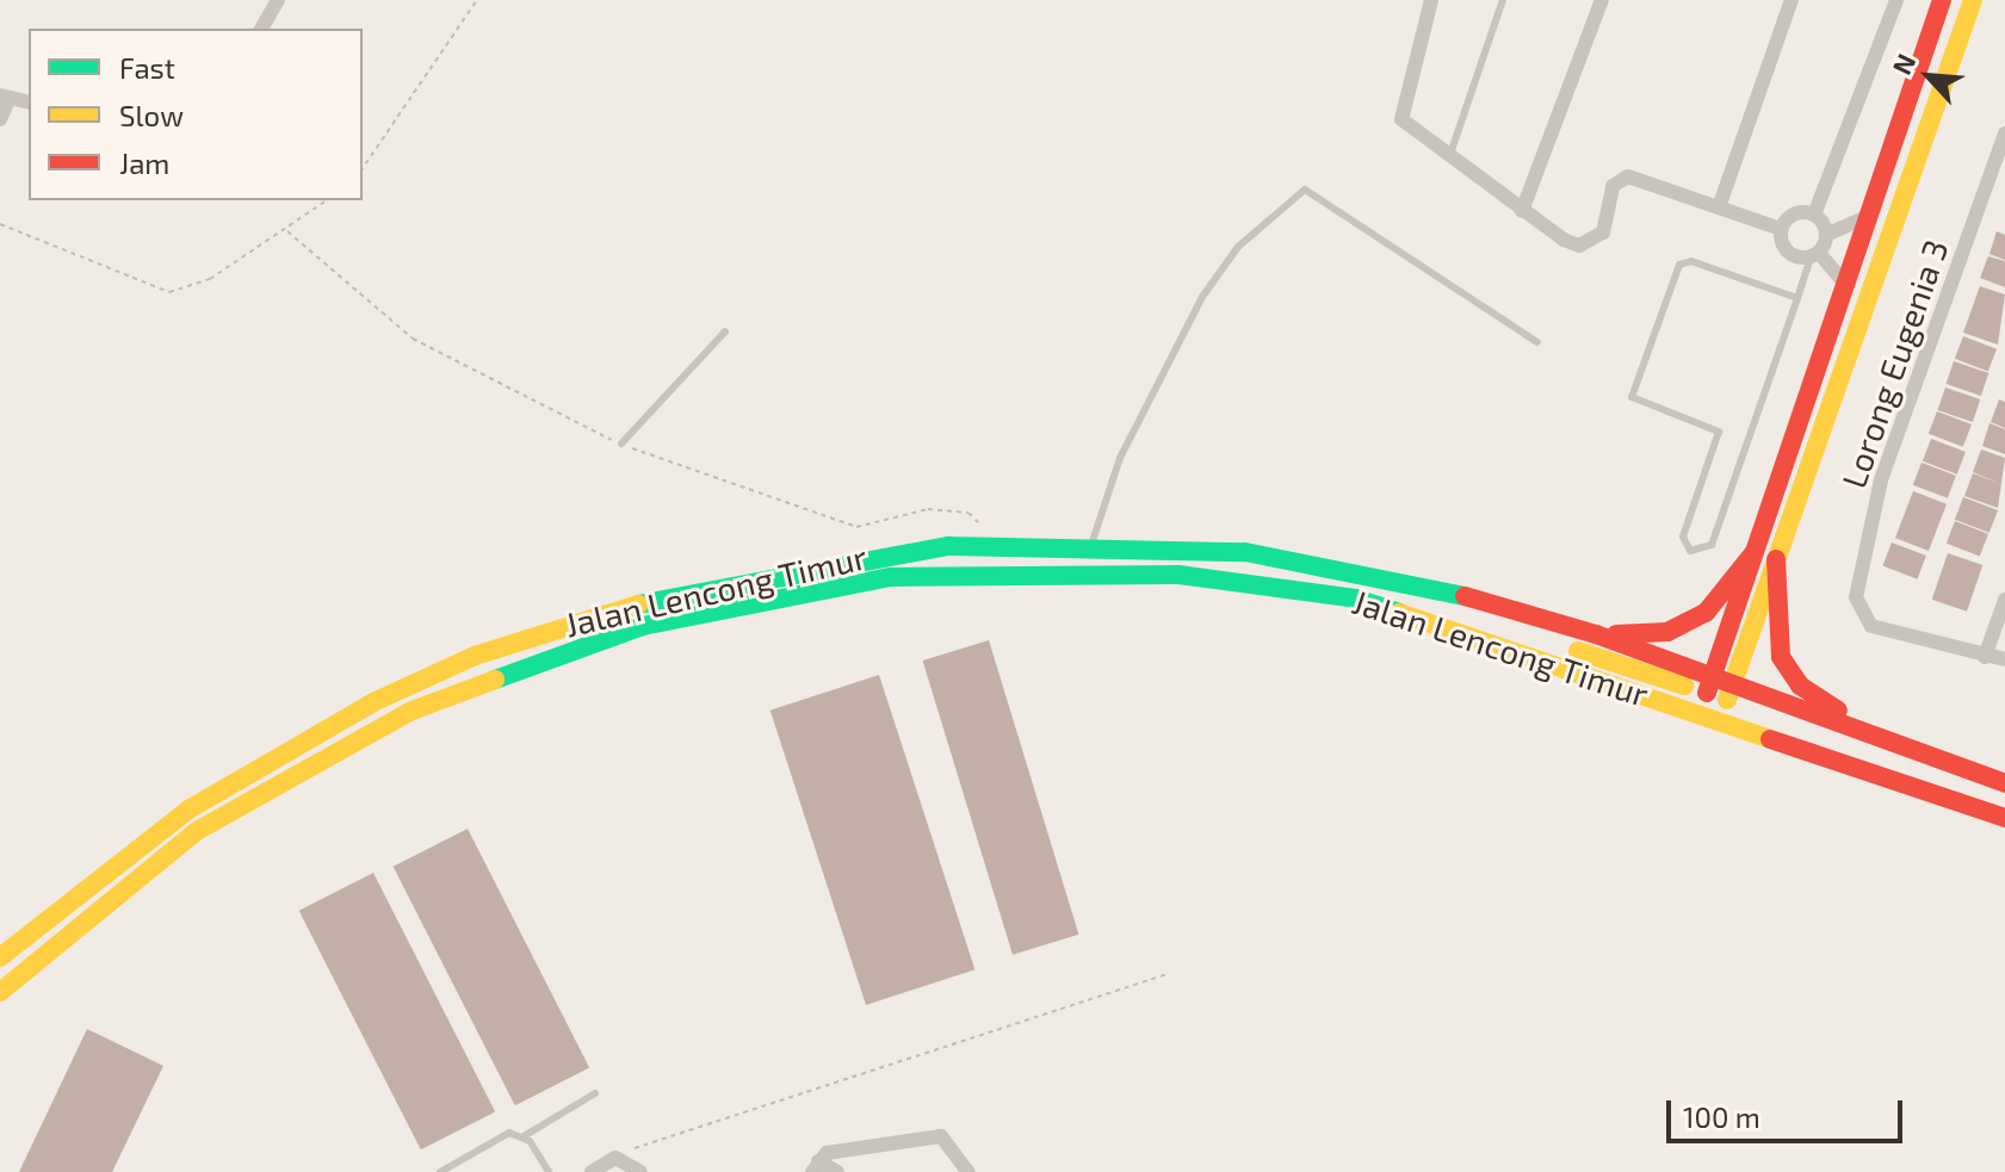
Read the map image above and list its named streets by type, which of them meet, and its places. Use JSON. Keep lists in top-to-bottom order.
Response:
{
  "streets": {
    "main road": ["Jalan Lencong Timur"],
    "street": ["Lorong Eugenia 3"]
  },
  "legend": ["Fast", "Slow", "Jam"],
  "scale_bar": "100 m",
  "north": "top left"
}
